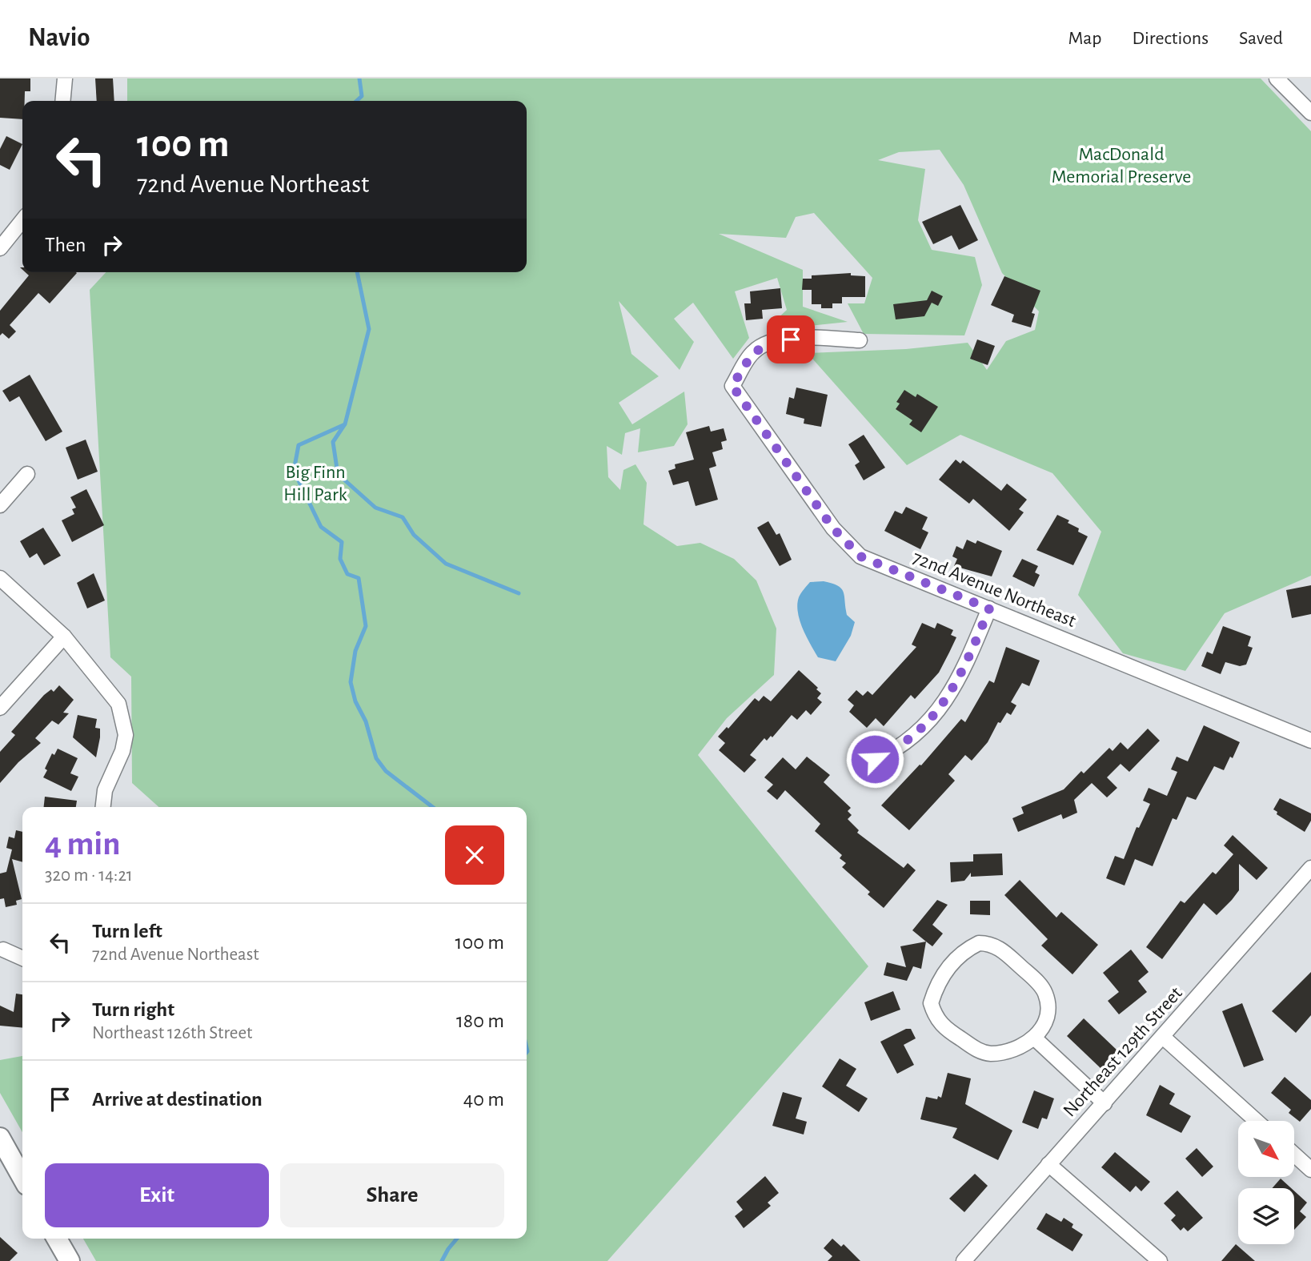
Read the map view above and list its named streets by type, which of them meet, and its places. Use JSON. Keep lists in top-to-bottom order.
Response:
{
  "streets": {
    "street": ["72nd Avenue Northeast", "Northeast 129th Street"]
  },
  "parks": ["MacDonald Memorial Preserve", "Big Finn Hill Park"],
  "north": "bottom right",
  "page": {
    "header": "Navio",
    "nav": ["Map", "Directions", "Saved"],
    "turn": ["100 m", "72nd Avenue Northeast"],
    "then": "Then",
    "heading": ["4 min", "320 m · 14:21"],
    "list": [
      {
        "name": "Turn left",
        "note": "72nd Avenue Northeast",
        "value": "100 m"
      },
      {
        "name": "Turn right",
        "note": "Northeast 126th Street",
        "value": "180 m"
      },
      {
        "name": "Arrive at destination",
        "value": "40 m"
      }
    ],
    "buttons": ["Exit", "Share"]
  }
}
